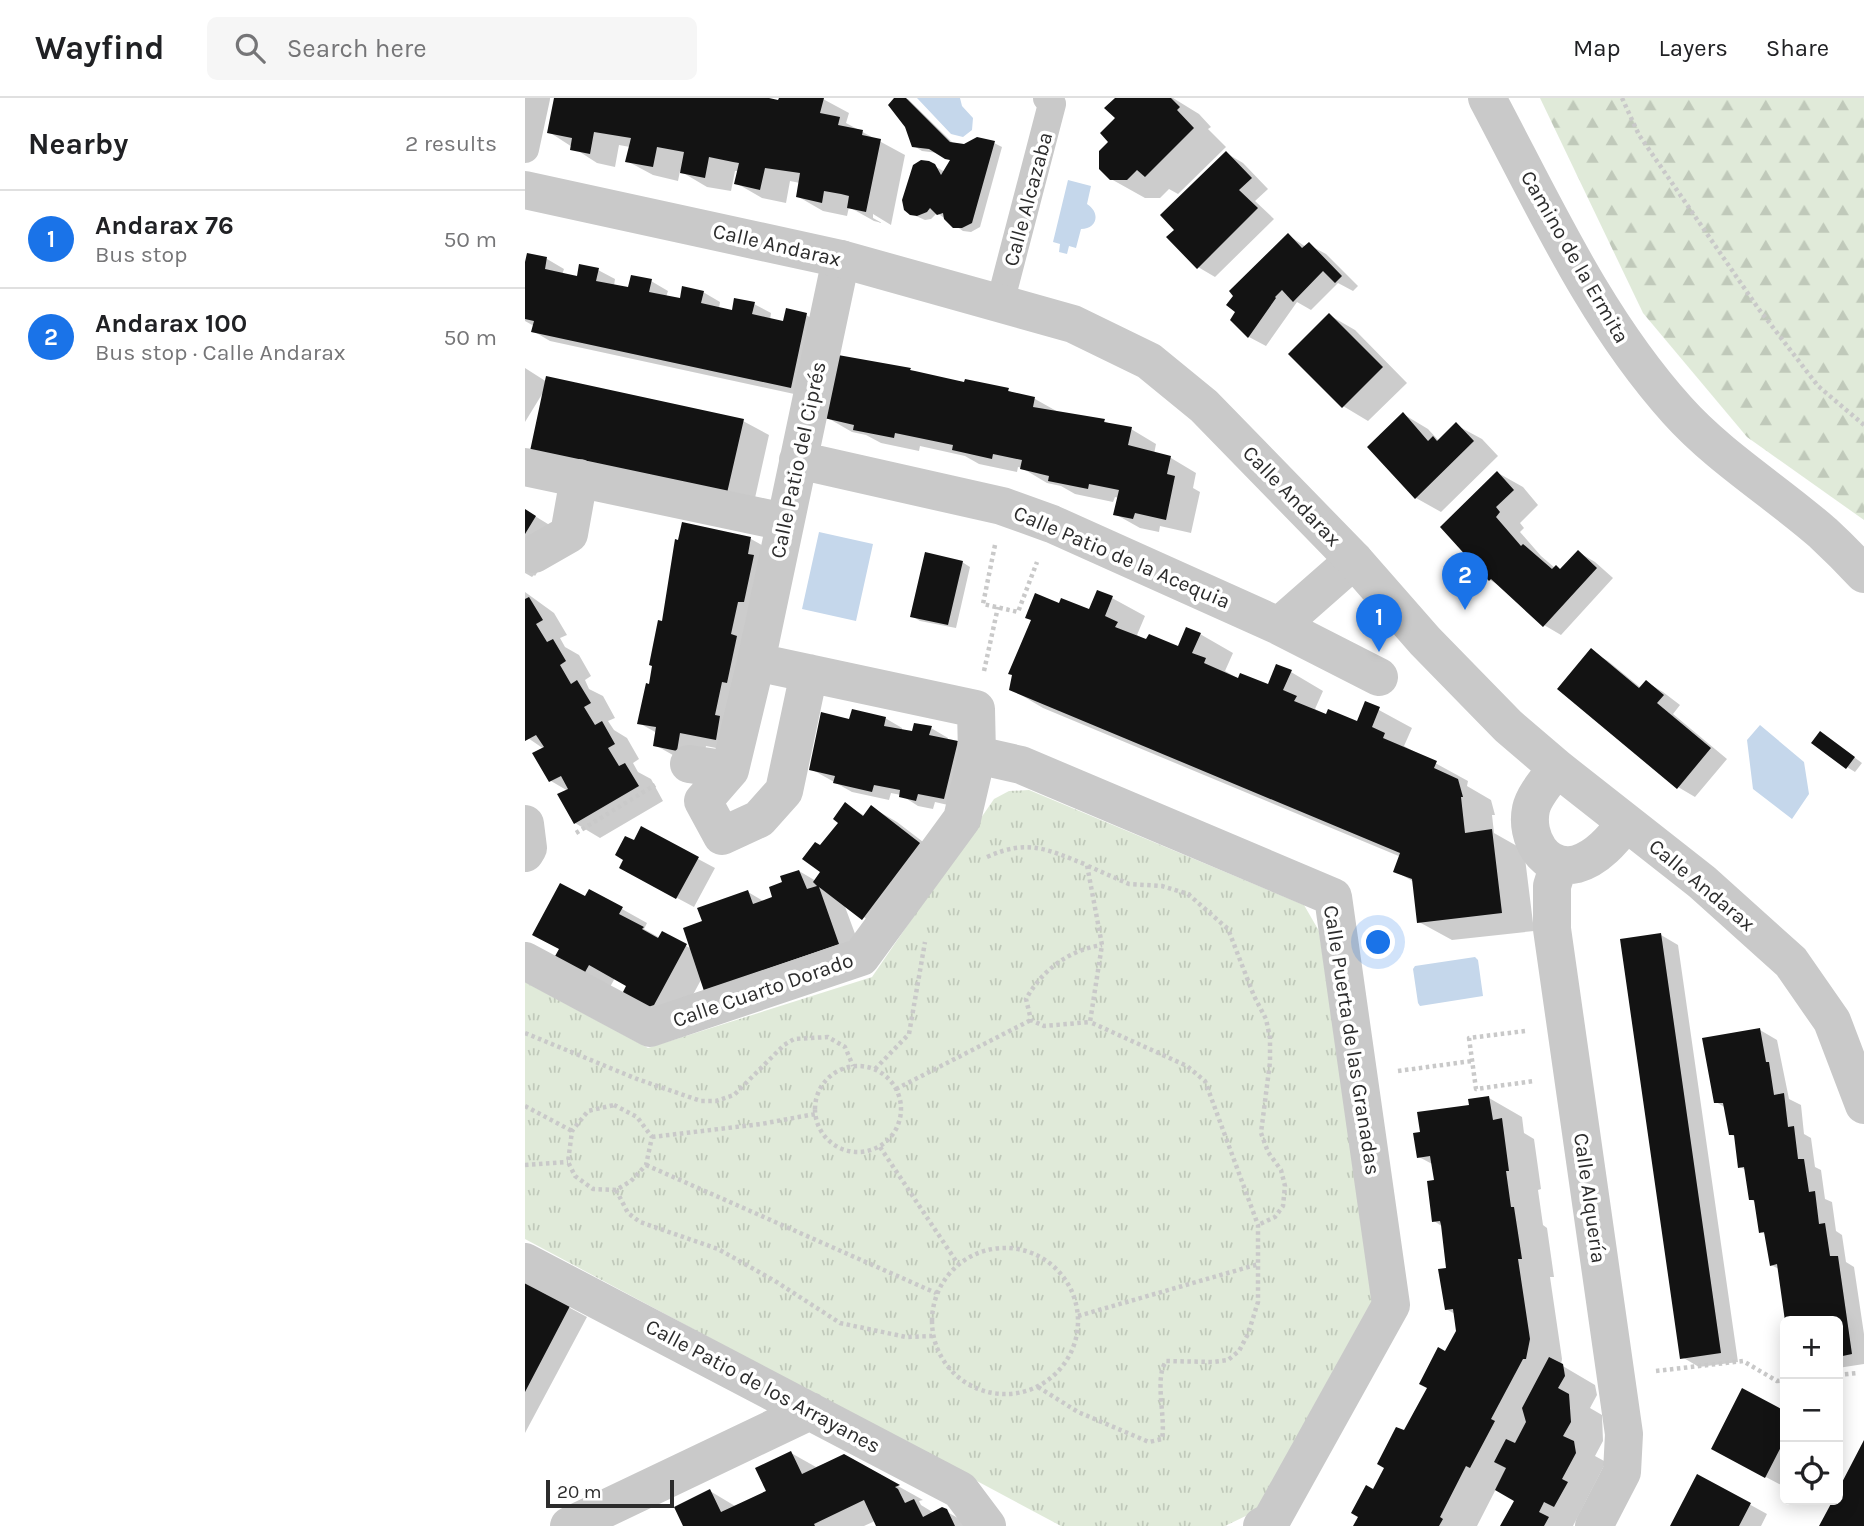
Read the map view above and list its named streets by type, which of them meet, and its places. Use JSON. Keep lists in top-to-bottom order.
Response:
{
  "streets": {
    "street": [
      "Calle Alcazaba",
      "Calle Andarax",
      "Camino de la Ermita",
      "Calle Patio del Ciprés",
      "Calle Patio de la Acequia",
      "Calle Cuarto Dorado",
      "Calle Puerta de las Granadas",
      "Calle Alquería",
      "Calle Patio de los Arrayanes"
    ]
  },
  "crossings": [
    ["Calle Alcazaba", "Calle Andarax"],
    ["Calle Andarax", "Calle Patio del Ciprés"],
    ["Calle Patio del Ciprés", "Calle Patio de la Acequia"],
    ["Calle Cuarto Dorado", "Calle Puerta de las Granadas"]
  ],
  "scale_bar": "20 m",
  "page": {
    "header": "Wayfind",
    "search": "Search here",
    "nav": ["Map", "Layers", "Share"],
    "heading": ["Nearby", "2 results"],
    "list": [
      {
        "mark": "1",
        "name": "Andarax 76",
        "note": "Bus stop",
        "value": "50 m"
      },
      {
        "mark": "2",
        "name": "Andarax 100",
        "note": "Bus stop · Calle Andarax",
        "value": "50 m"
      }
    ],
    "pins": ["2", "1"],
    "map_buttons": ["+", "−"],
    "scale": "20 m"
  }
}
